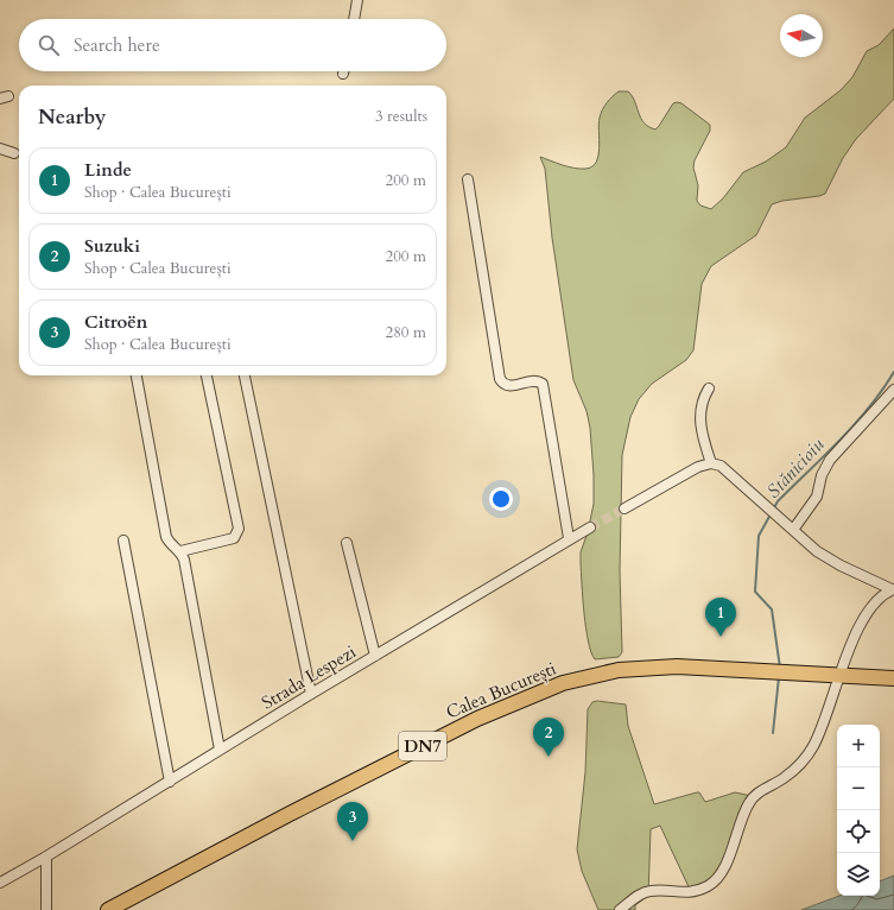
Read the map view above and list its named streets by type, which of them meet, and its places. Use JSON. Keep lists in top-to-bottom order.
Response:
{
  "streets": {
    "highway": ["Calea București", "DN7"],
    "street": ["Strada Lespezi"]
  },
  "water": ["Stănicioiu"],
  "north": "left",
  "page": {
    "search": "Search here",
    "heading": ["Nearby", "3 results"],
    "list": [
      {
        "mark": "1",
        "name": "Linde",
        "note": "Shop · Calea București",
        "value": "200 m"
      },
      {
        "mark": "2",
        "name": "Suzuki",
        "note": "Shop · Calea București",
        "value": "200 m"
      },
      {
        "mark": "3",
        "name": "Citroën",
        "note": "Shop · Calea București",
        "value": "280 m"
      }
    ],
    "pins": ["1", "2", "3"],
    "map_buttons": ["+", "−"]
  }
}
